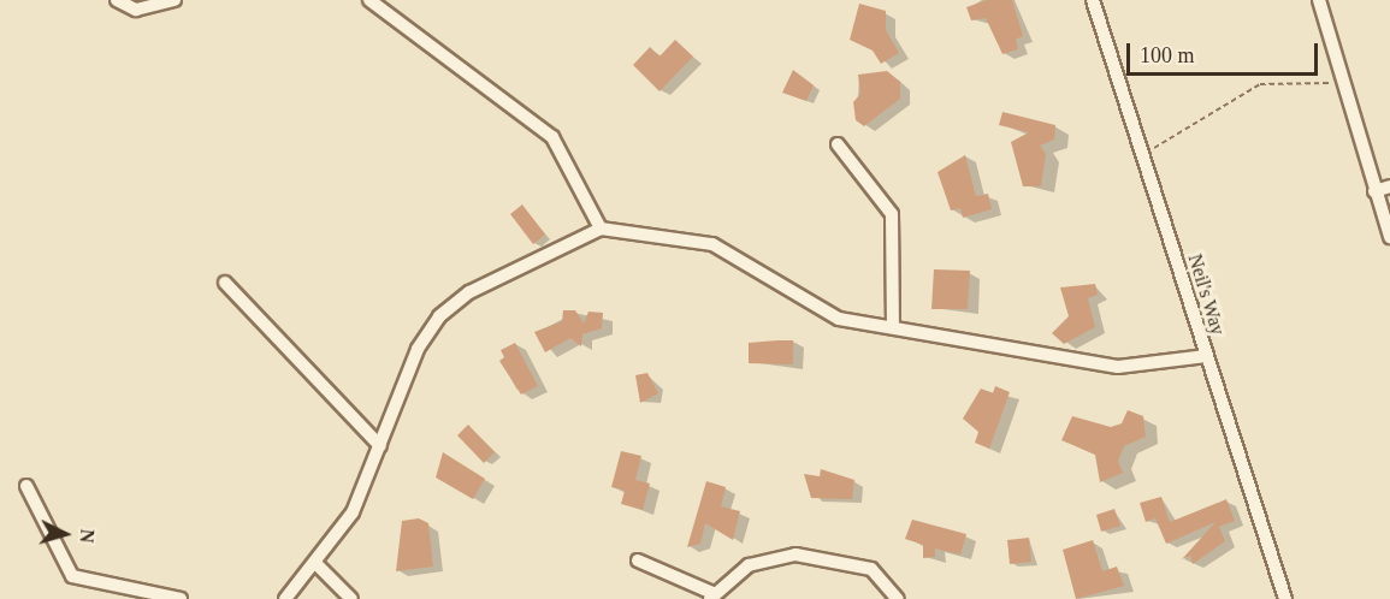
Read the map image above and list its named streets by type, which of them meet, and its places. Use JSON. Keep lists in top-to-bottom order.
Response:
{
  "streets": {
    "street": ["Neil's Way"]
  },
  "scale_bar": "100 m",
  "north": "right"
}
